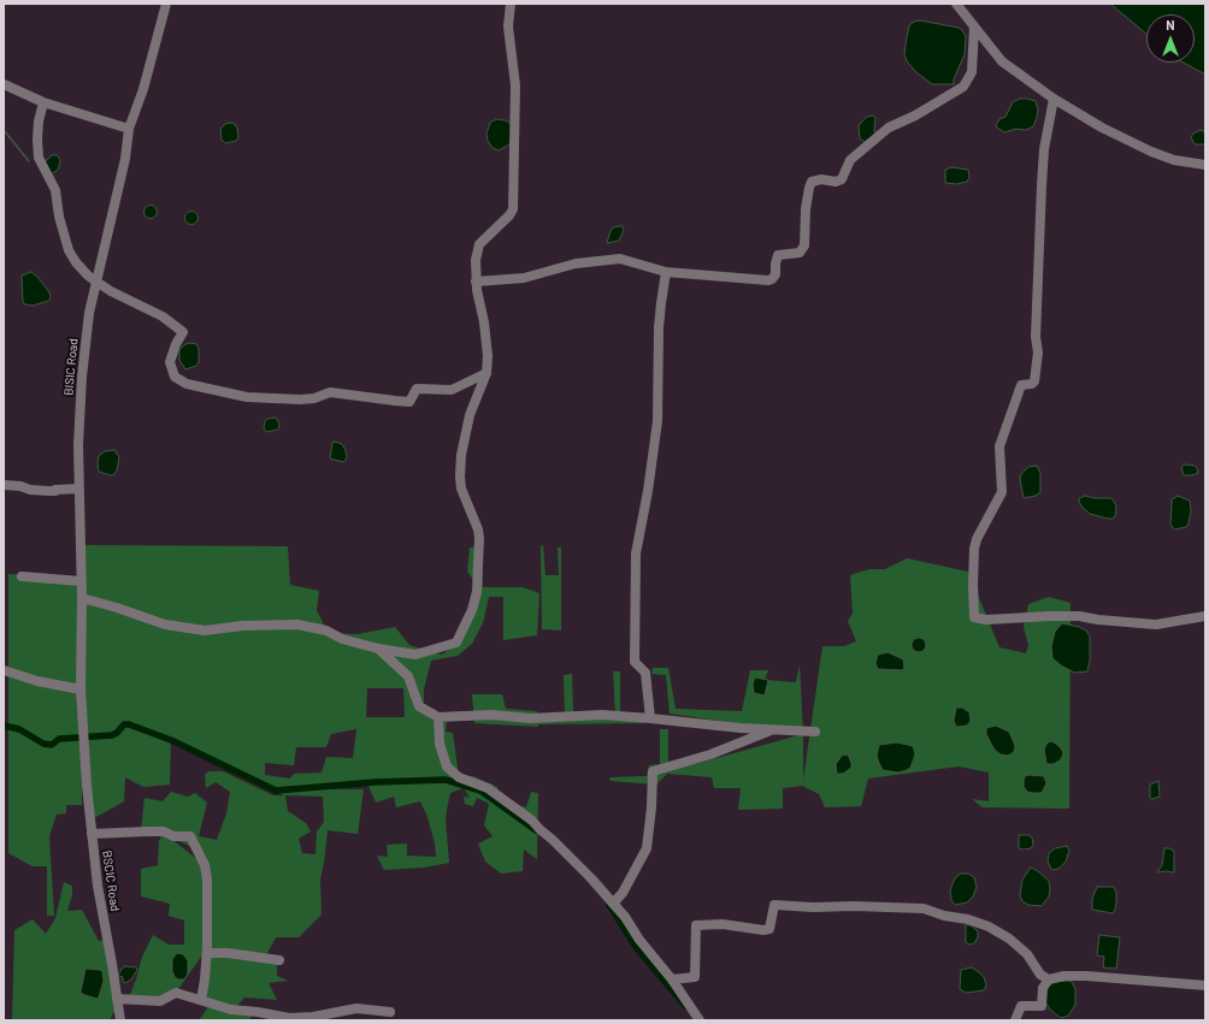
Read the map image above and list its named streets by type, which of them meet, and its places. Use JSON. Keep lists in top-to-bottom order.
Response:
{
  "streets": {
    "street": ["BISIC Road", "BSCIC Road"]
  },
  "crossings": [
    ["BISIC Road", "BSCIC Road"]
  ],
  "north": "top"
}
